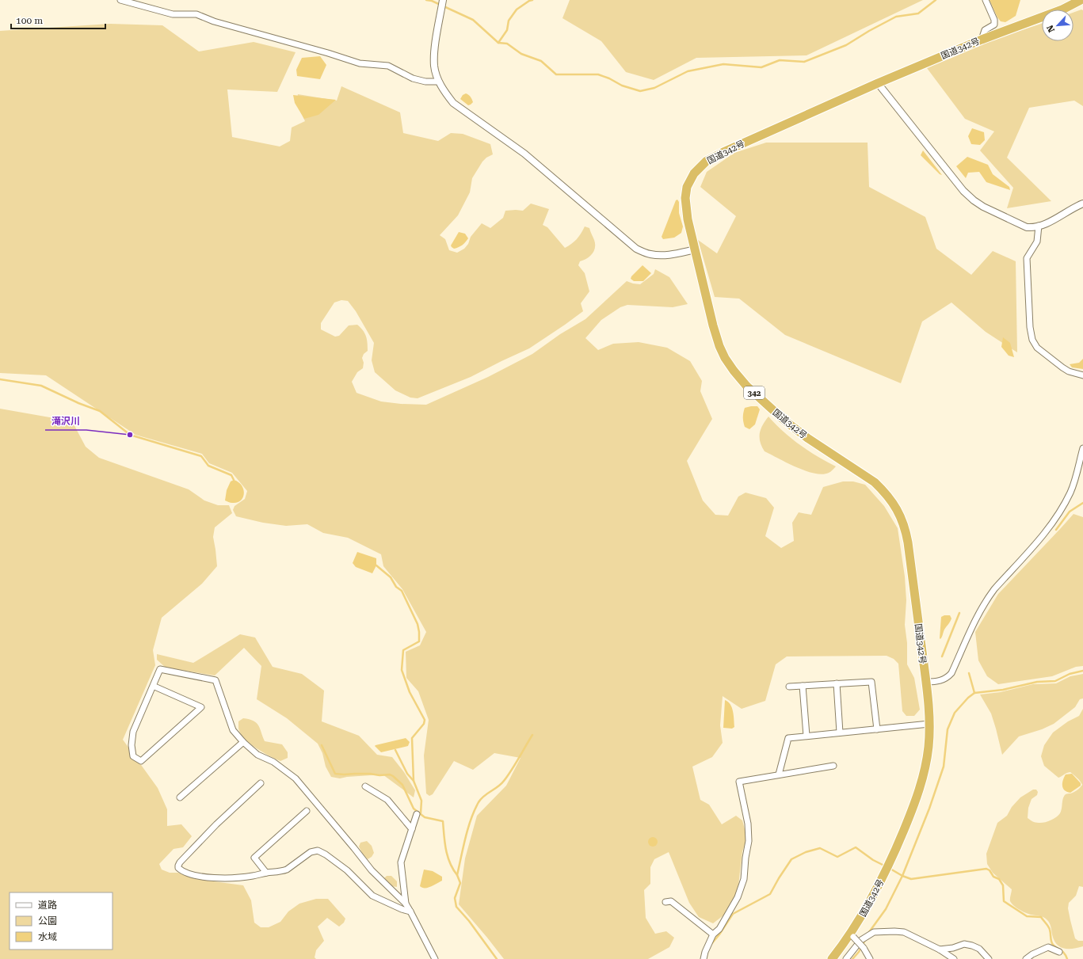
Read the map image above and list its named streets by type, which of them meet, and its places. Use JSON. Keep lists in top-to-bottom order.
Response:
{
  "streets": {
    "highway": ["国道342号", "342"]
  },
  "places": ["滝沢川"],
  "legend": ["道路", "公園", "水域"],
  "scale_bar": "100 m",
  "north": "bottom left"
}
